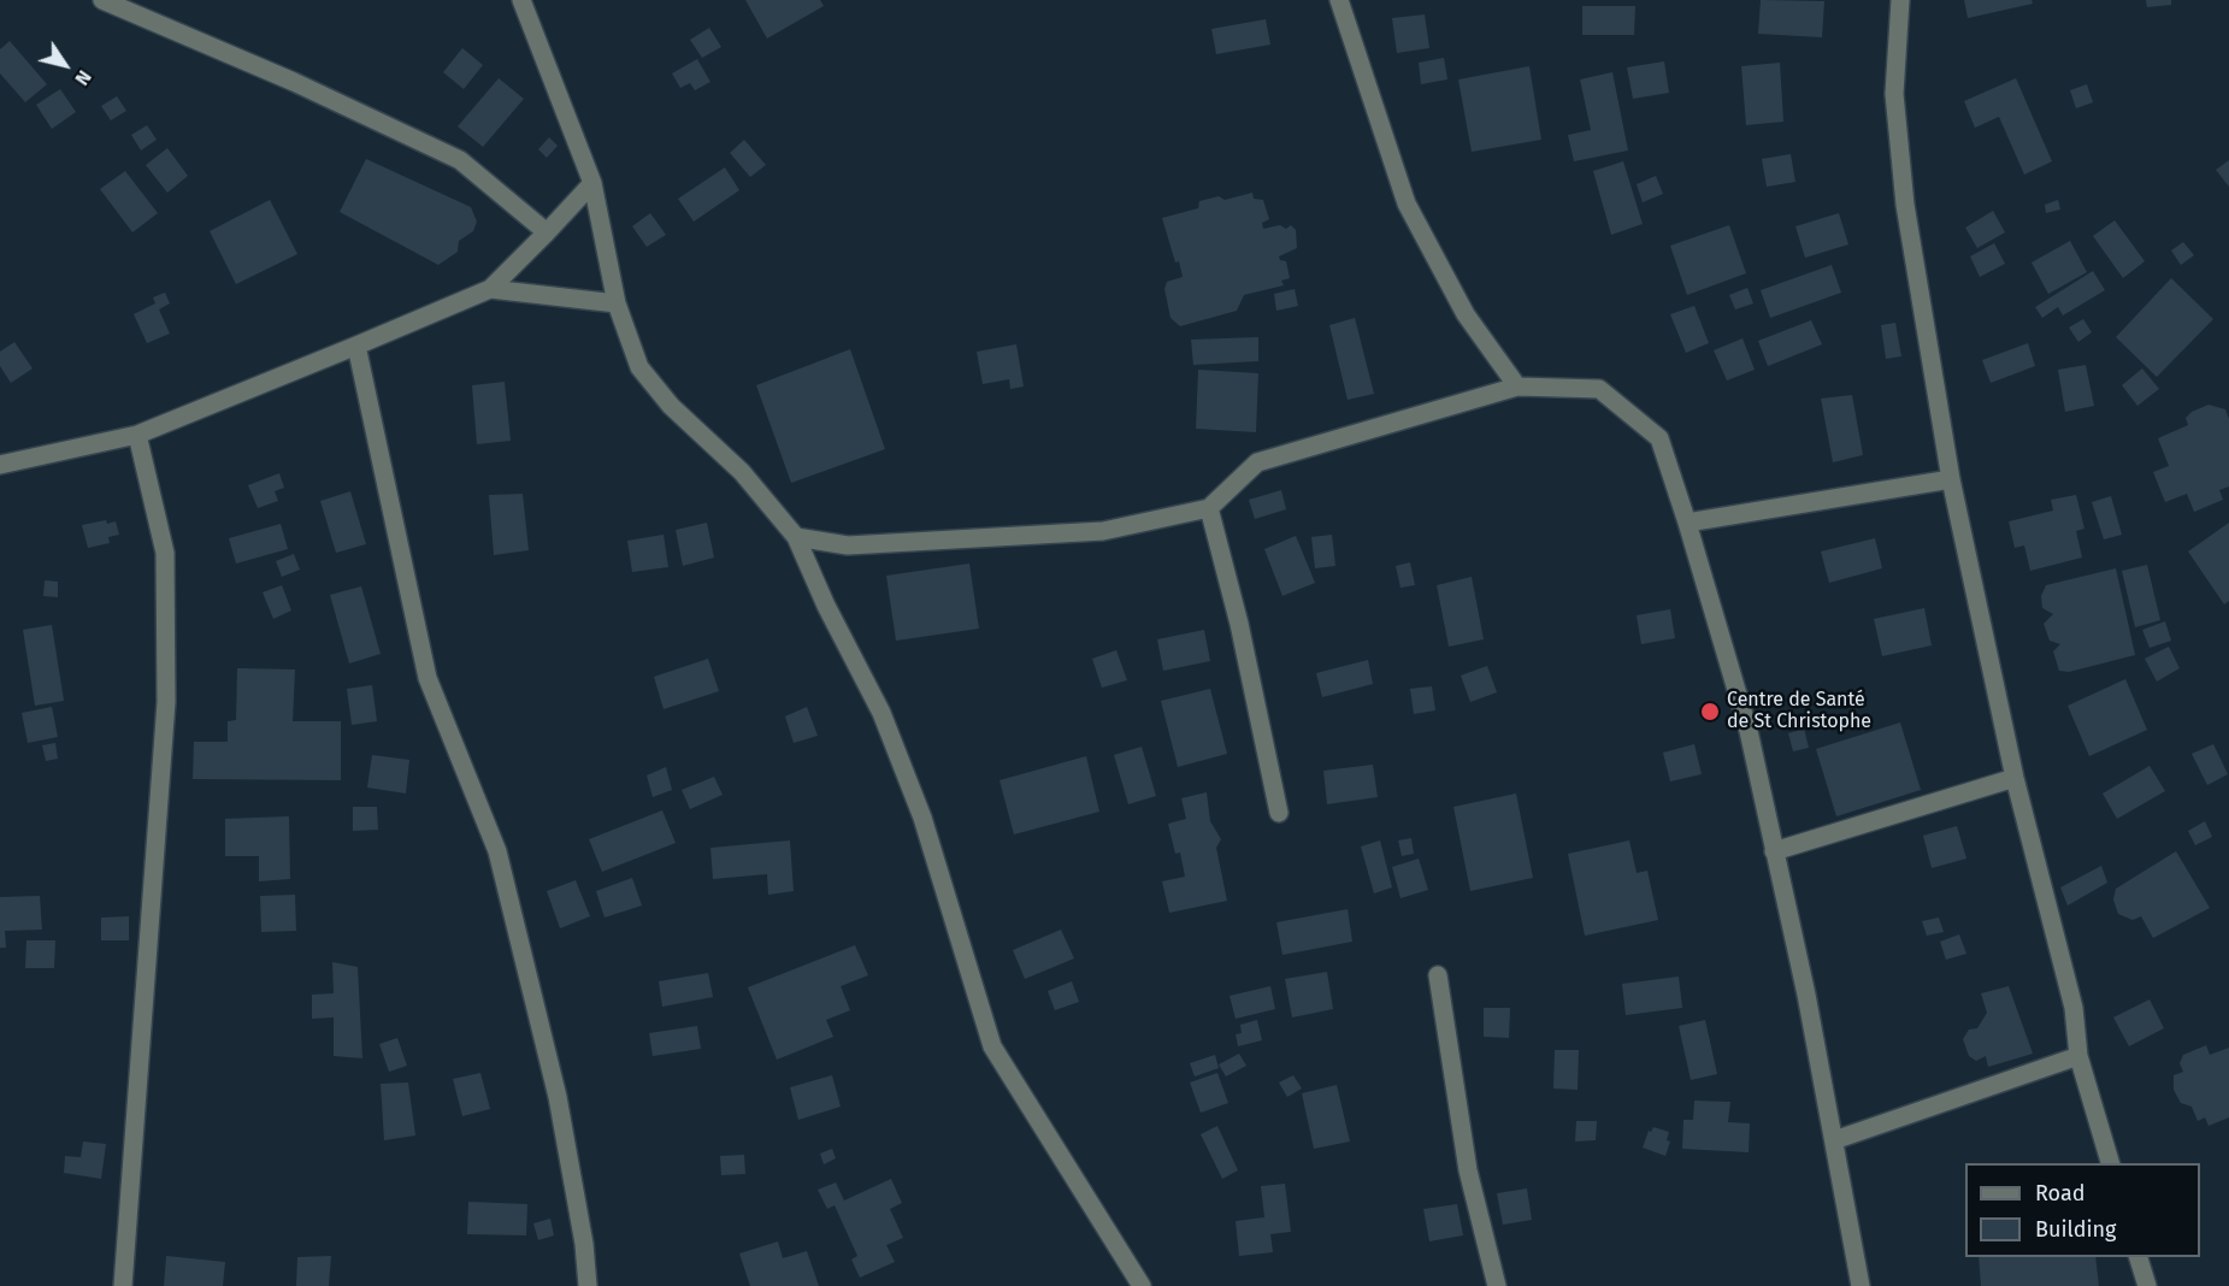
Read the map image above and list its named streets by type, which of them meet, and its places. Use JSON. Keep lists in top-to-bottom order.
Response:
{
  "places": ["Centre de Santé de St Christophe"],
  "legend": ["Road", "Building"],
  "north": "bottom right"
}
